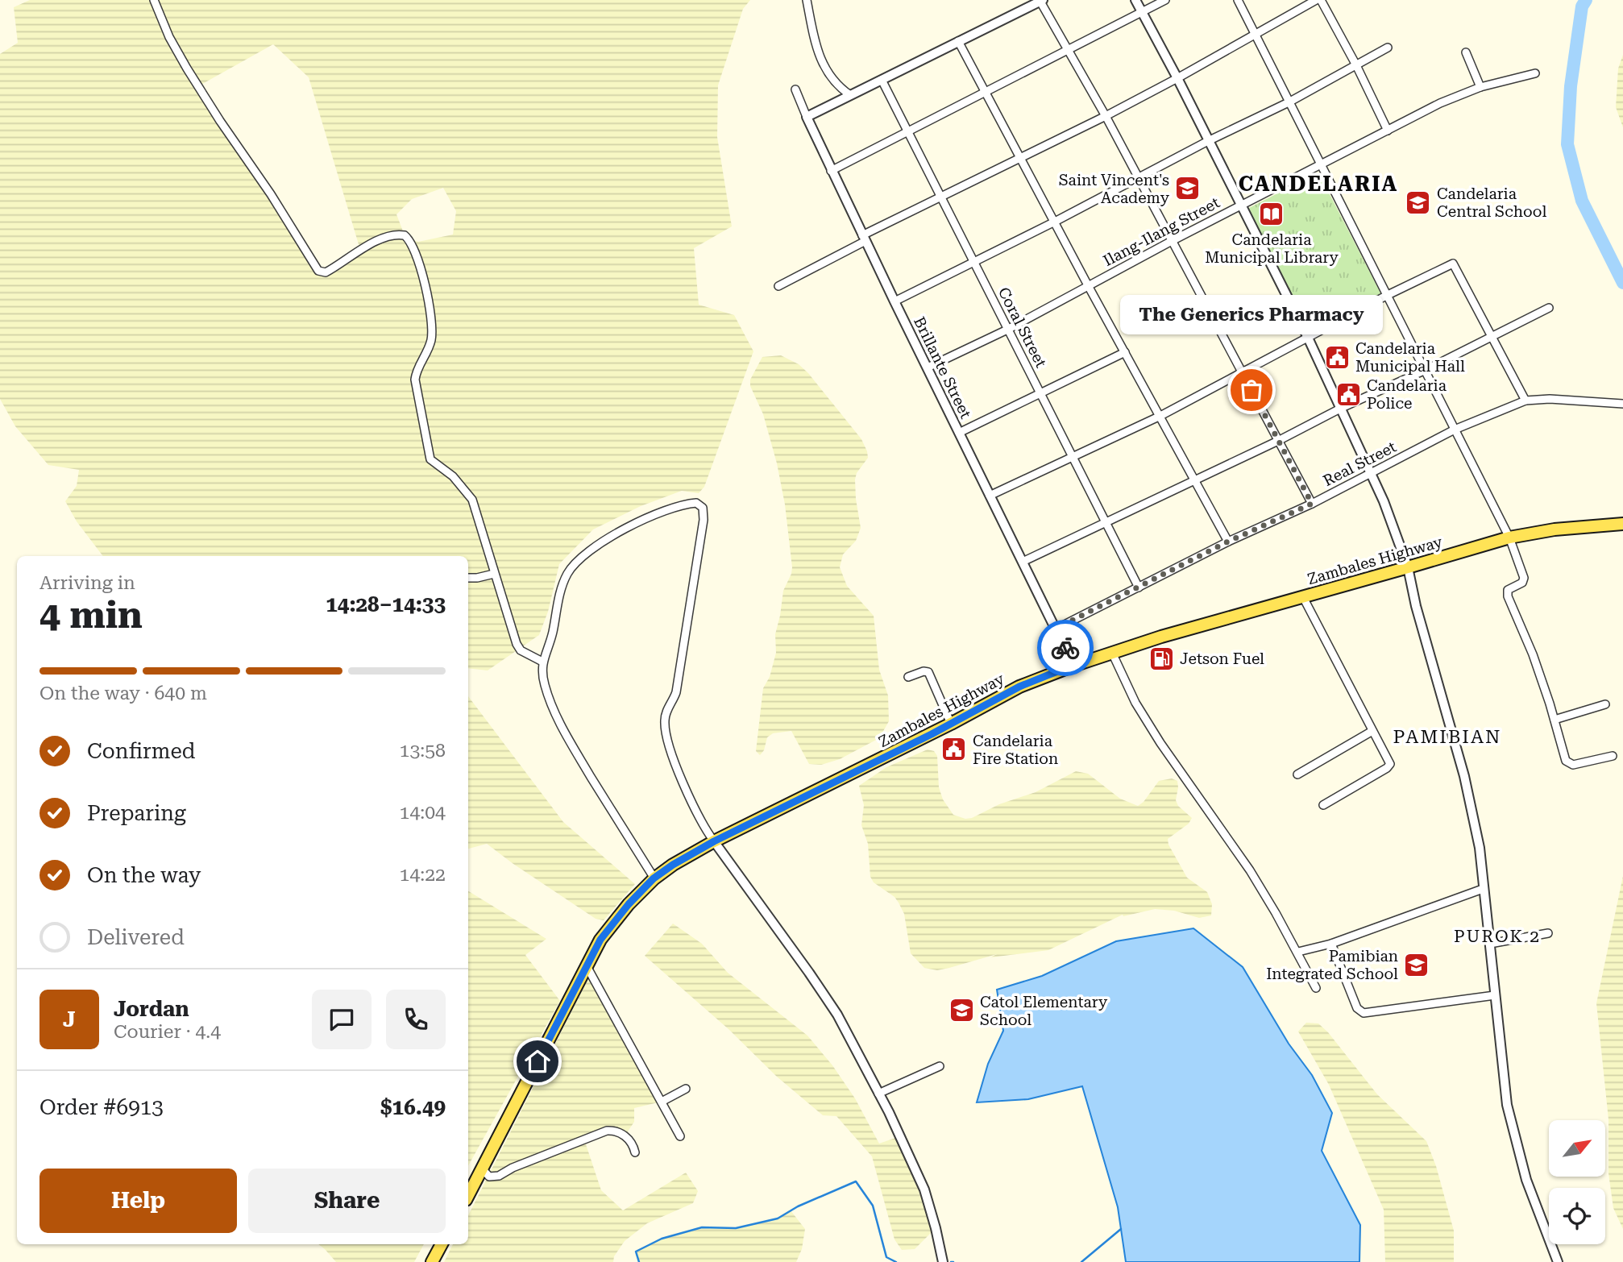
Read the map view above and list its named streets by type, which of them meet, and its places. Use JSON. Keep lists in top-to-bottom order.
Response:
{
  "streets": {
    "main road": ["Zambales Highway"],
    "street": [
      "Ilang-Ilang Street",
      "Coral Street",
      "Brillante Street",
      "Real Street"
    ]
  },
  "crossings": [
    ["Ilang-Ilang Street", "Coral Street"],
    ["Ilang-Ilang Street", "Brillante Street"],
    ["Coral Street", "Real Street"],
    ["Brillante Street", "Real Street"],
    ["Brillante Street", "Zambales Highway"]
  ],
  "districts": ["CANDELARIA", "PAMIBIAN", "PUROK 2"],
  "places": {
    "school or university": [
      "Saint Vincent's Academy",
      "Candelaria Central School",
      "Pamibian Integrated School",
      "Catol Elementary School"
    ],
    "library": ["Candelaria Municipal Library"],
    "public building": ["Candelaria Municipal Hall", "Candelaria Police", "Candelaria Fire Station"],
    "other": ["The Generics Pharmacy"],
    "fuel station": ["Jetson Fuel"]
  },
  "north": "top right",
  "page": {
    "bubble": "The Generics Pharmacy",
    "heading": ["4 min", "Arriving in", "14:28–14:33"],
    "panel": [
      "Jordan",
      "Courier · 4.4",
      "Order #6913",
      "$16.49"
    ],
    "bar": "On the way · 640 m",
    "list": [
      ["Confirmed", "13:58"],
      ["Preparing", "14:04"],
      ["On the way", "14:22"],
      "Delivered"
    ],
    "round": "J",
    "buttons": ["Help", "Share"]
  }
}
